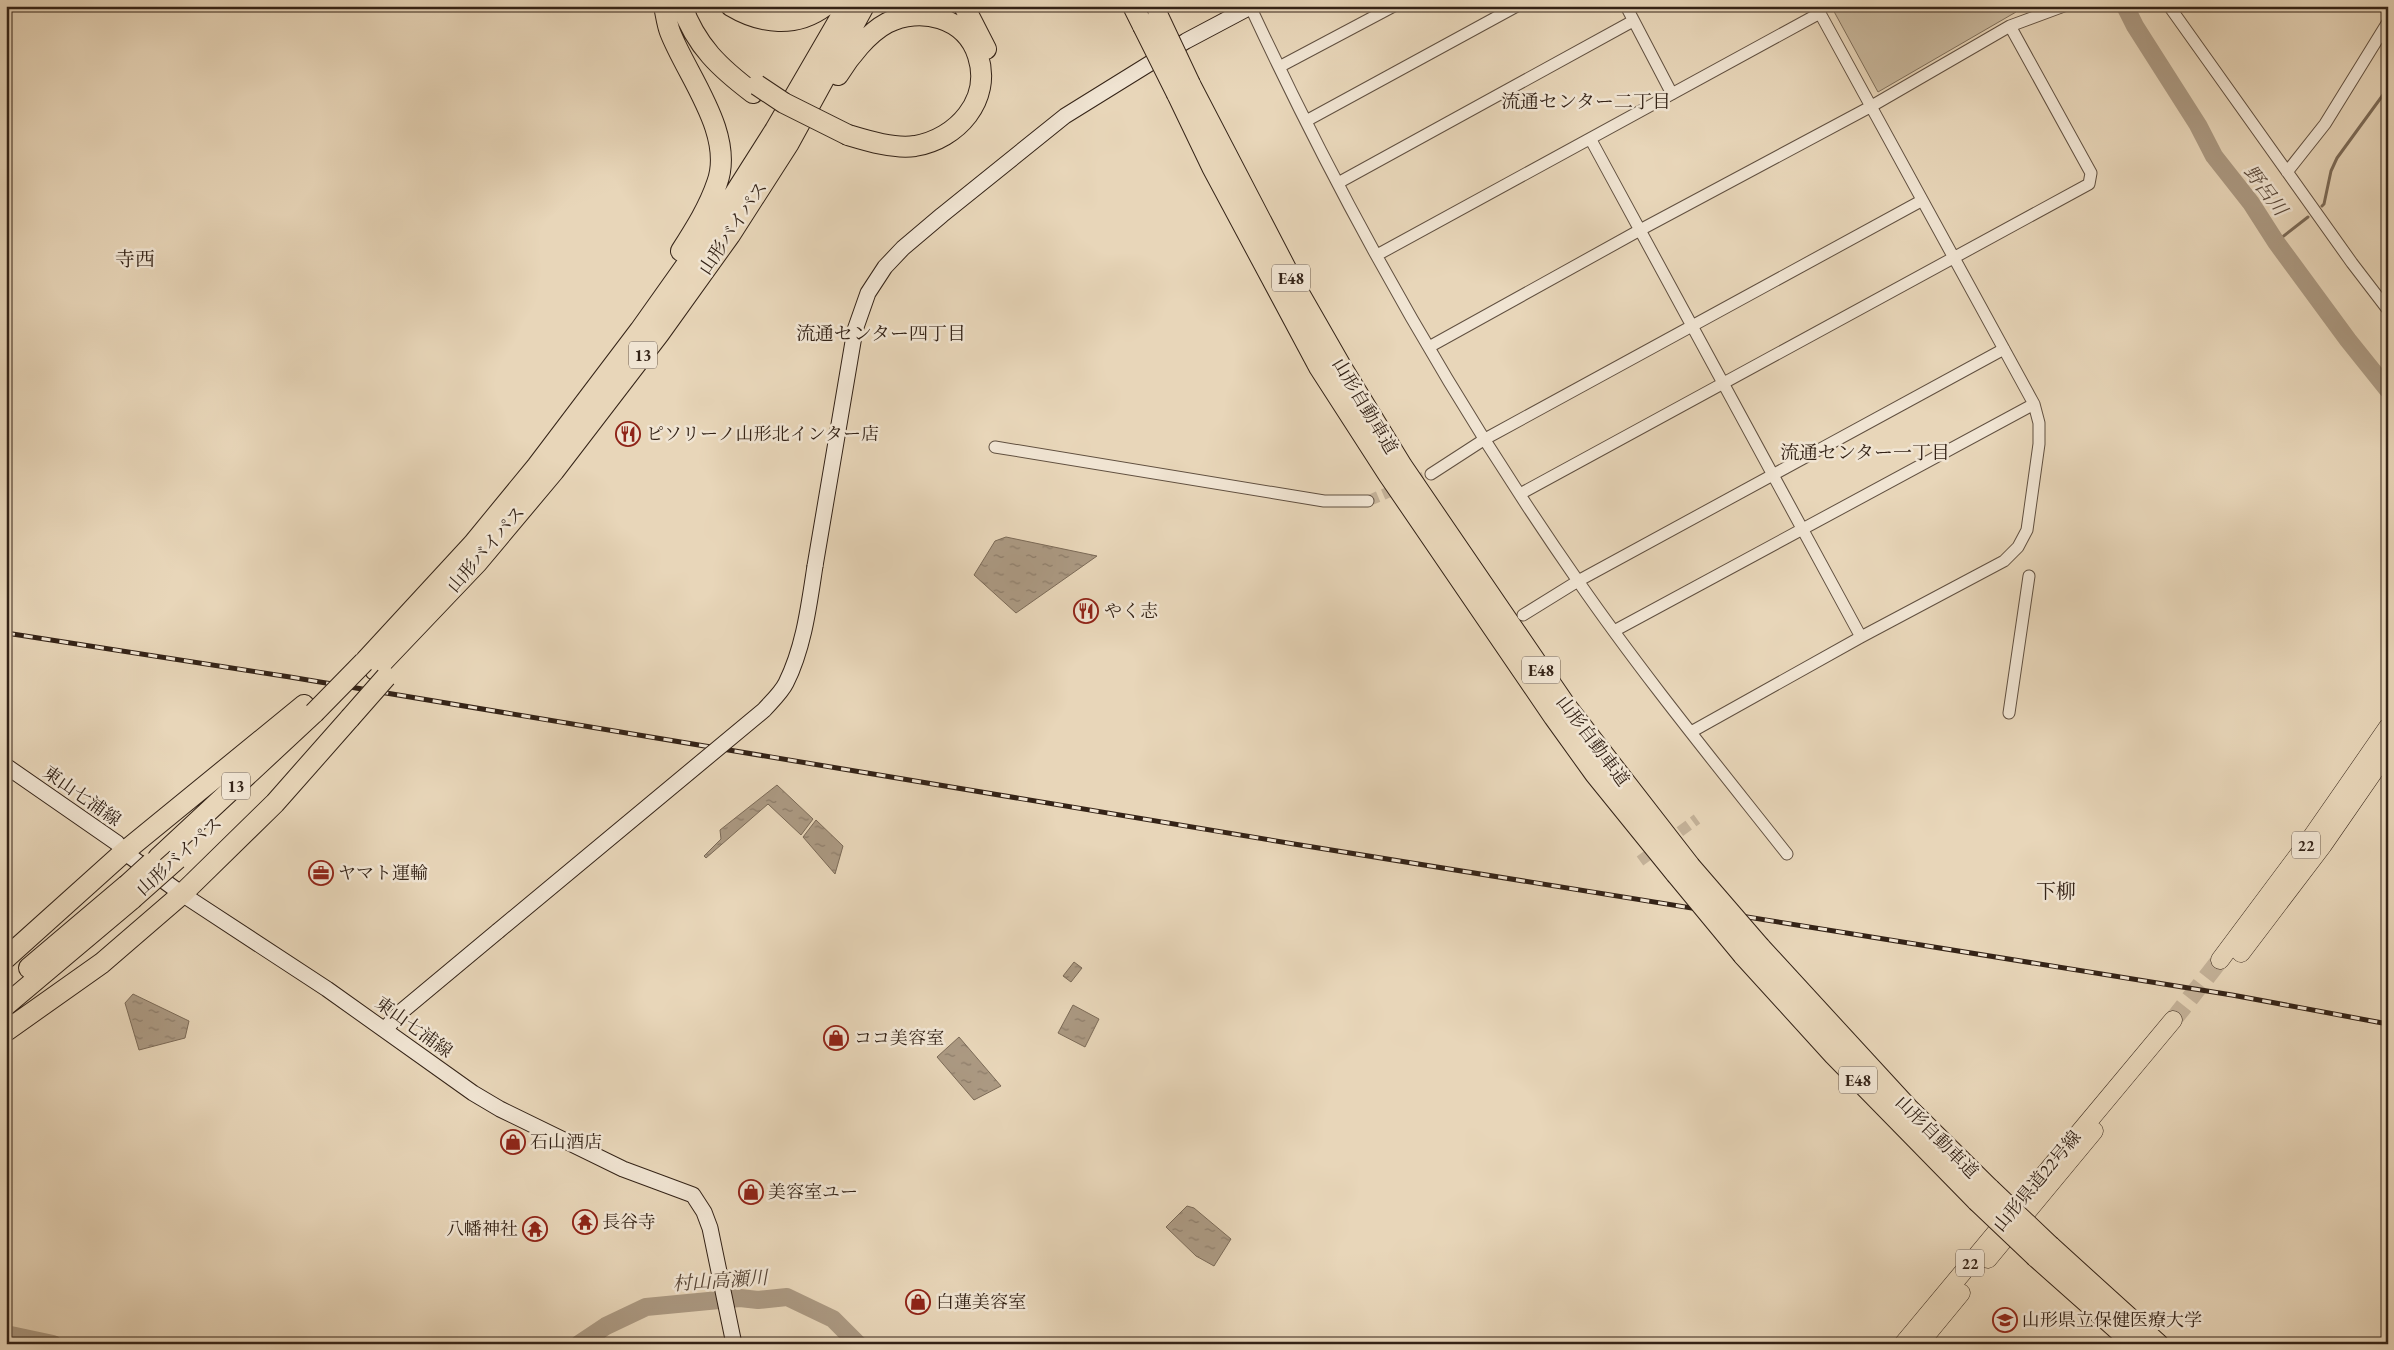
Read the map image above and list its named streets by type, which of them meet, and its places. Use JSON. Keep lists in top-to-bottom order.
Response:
{
  "streets": {
    "highway": [
      "山形バイパス",
      "E48",
      "13",
      "山形自動車道"
    ],
    "main road": ["22", "山形県道22号線"],
    "street": ["東山七浦線"]
  },
  "districts": [
    "流通センター二丁目",
    "寺西",
    "流通センター四丁目",
    "流通センター一丁目",
    "下柳"
  ],
  "water": ["野呂川", "村山高瀬川"],
  "places": {
    "restaurant": ["ピソリーノ山形北インター店", "やく志"],
    "office": ["ヤマト運輸"],
    "shop": [
      "ココ美容室",
      "石山酒店",
      "美容室ユー",
      "白蓮美容室"
    ],
    "temple": ["長谷寺", "八幡神社"],
    "school or university": ["山形県立保健医療大学"]
  }
}
